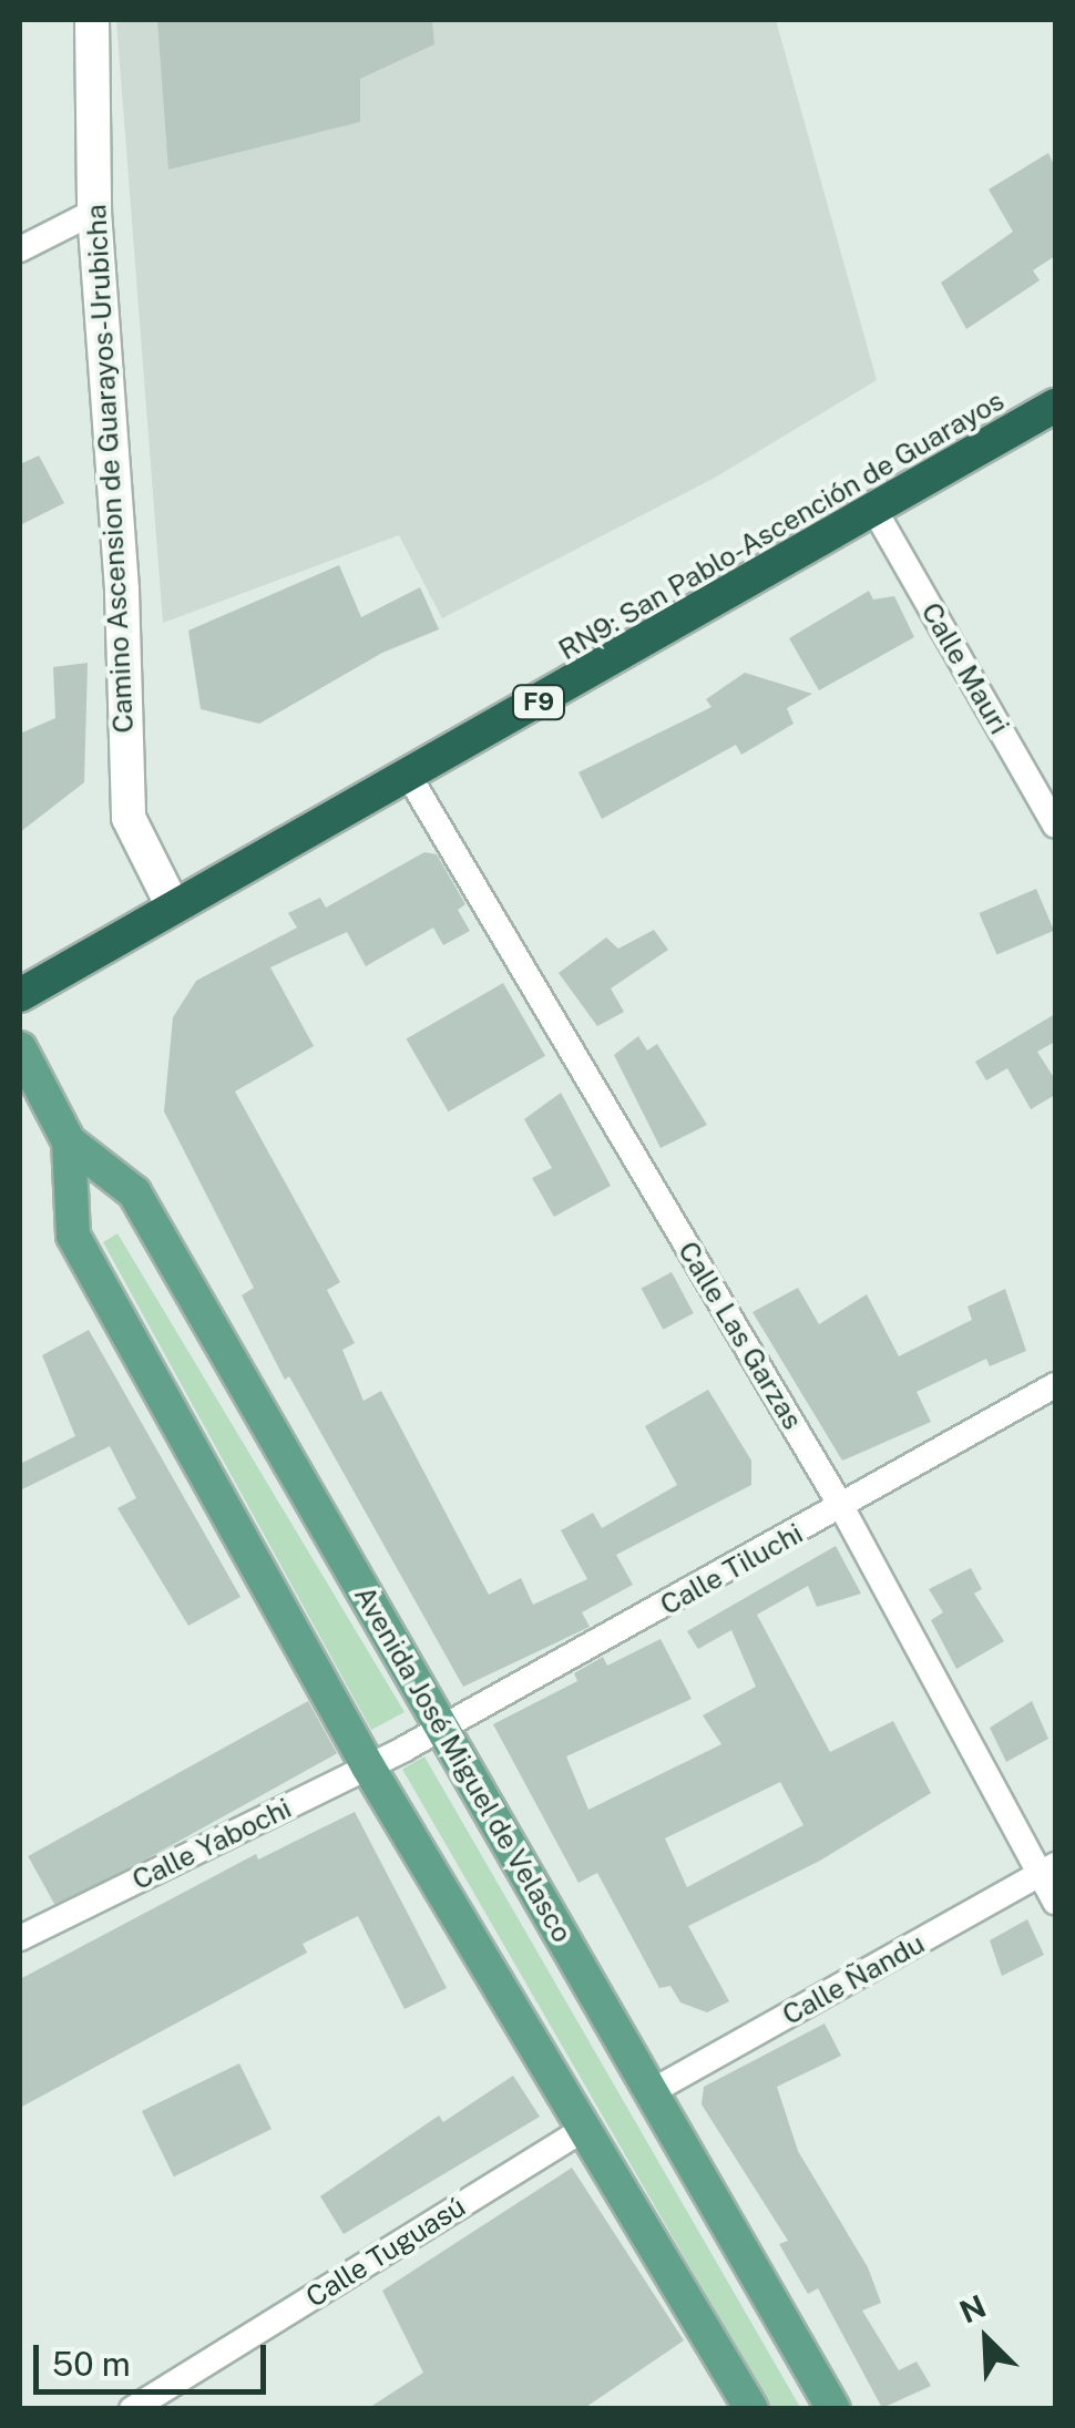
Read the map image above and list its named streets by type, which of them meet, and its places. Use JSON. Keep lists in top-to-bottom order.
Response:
{
  "streets": {
    "highway": ["RN9: San Pablo-Ascención de Guarayos", "F9"],
    "main road": ["Camino Ascension de Guarayos-Urubicha", "Avenida José Miguel de Velasco"],
    "street": [
      "Calle Mauri",
      "Calle Las Garzas",
      "Calle Tiluchi",
      "Calle Yabochi",
      "Calle Ñandu",
      "Calle Tuguasú"
    ]
  },
  "crossings": [
    ["Camino Ascension de Guarayos-Urubicha", "RN9: San Pablo-Ascención de Guarayos"],
    ["RN9: San Pablo-Ascención de Guarayos", "Calle Mauri"],
    ["RN9: San Pablo-Ascención de Guarayos", "Calle Las Garzas"],
    ["Calle Las Garzas", "Calle Tiluchi"],
    ["Calle Las Garzas", "Calle Ñandu"],
    ["Calle Tiluchi", "Avenida José Miguel de Velasco"],
    ["Calle Tiluchi", "Calle Yabochi"],
    ["Avenida José Miguel de Velasco", "Calle Yabochi"],
    ["Avenida José Miguel de Velasco", "Calle Ñandu"],
    ["Avenida José Miguel de Velasco", "Calle Tuguasú"]
  ],
  "scale_bar": "50 m",
  "north": "top left"
}
